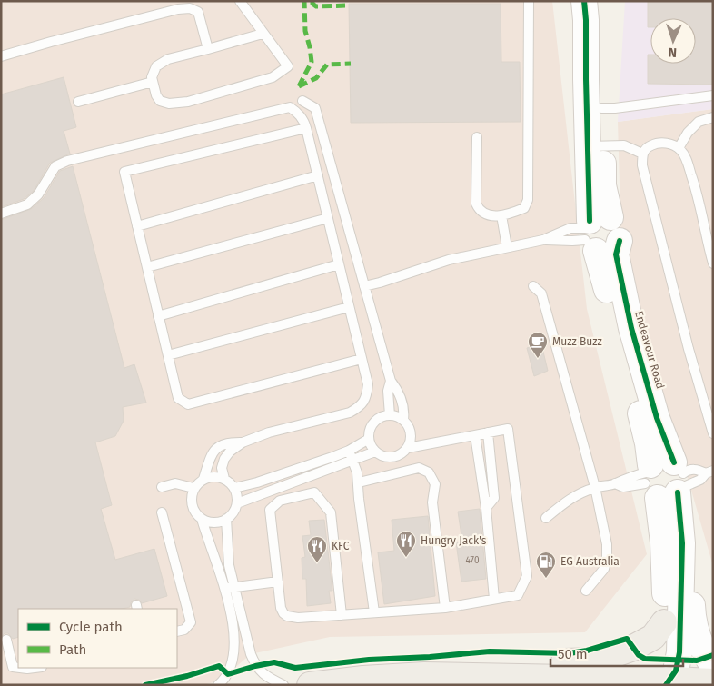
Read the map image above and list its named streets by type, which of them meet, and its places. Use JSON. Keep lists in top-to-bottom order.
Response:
{
  "streets": {
    "street": ["Endeavour Road"]
  },
  "places": {
    "cafe": ["Muzz Buzz"],
    "restaurant": ["Hungry Jack's", "KFC"],
    "fuel station": ["EG Australia"]
  },
  "house_numbers": ["470"],
  "legend": ["Cycle path", "Path"],
  "scale_bar": "50 m",
  "north": "bottom"
}
